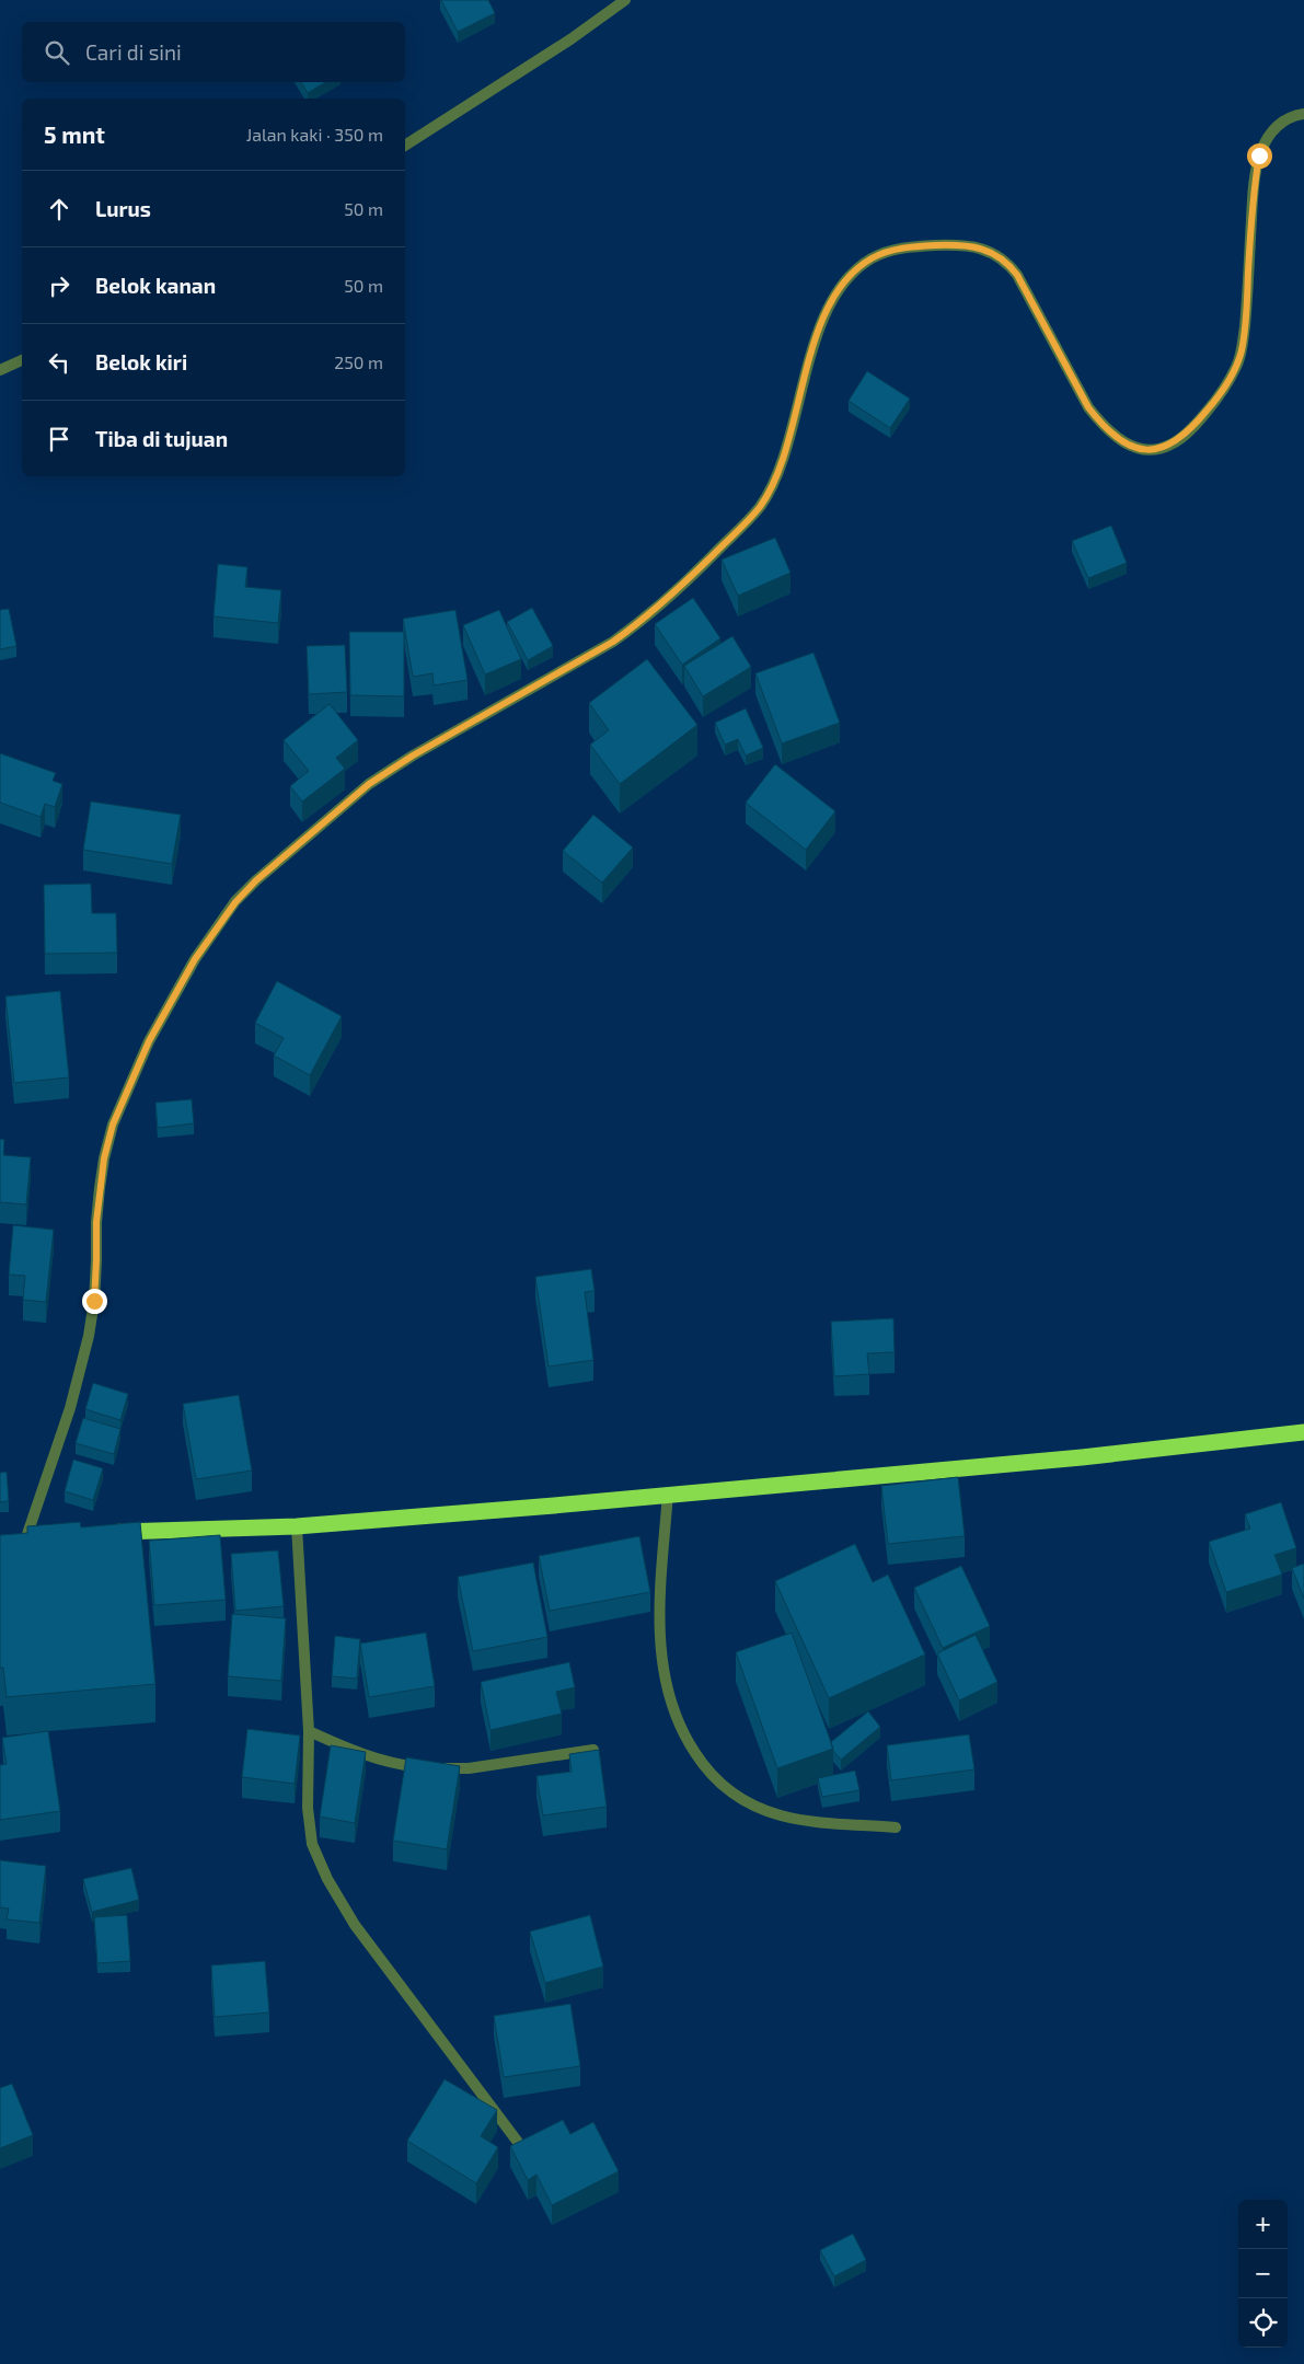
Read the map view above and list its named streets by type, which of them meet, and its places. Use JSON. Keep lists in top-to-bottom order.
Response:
{
  "page": {
    "search": "Cari di sini",
    "heading": ["5 mnt", "Jalan kaki · 350 m"],
    "list": [
      ["Lurus", "50 m"],
      ["Belok kanan", "50 m"],
      ["Belok kiri", "250 m"],
      "Tiba di tujuan"
    ],
    "map_buttons": ["+", "−"]
  }
}
